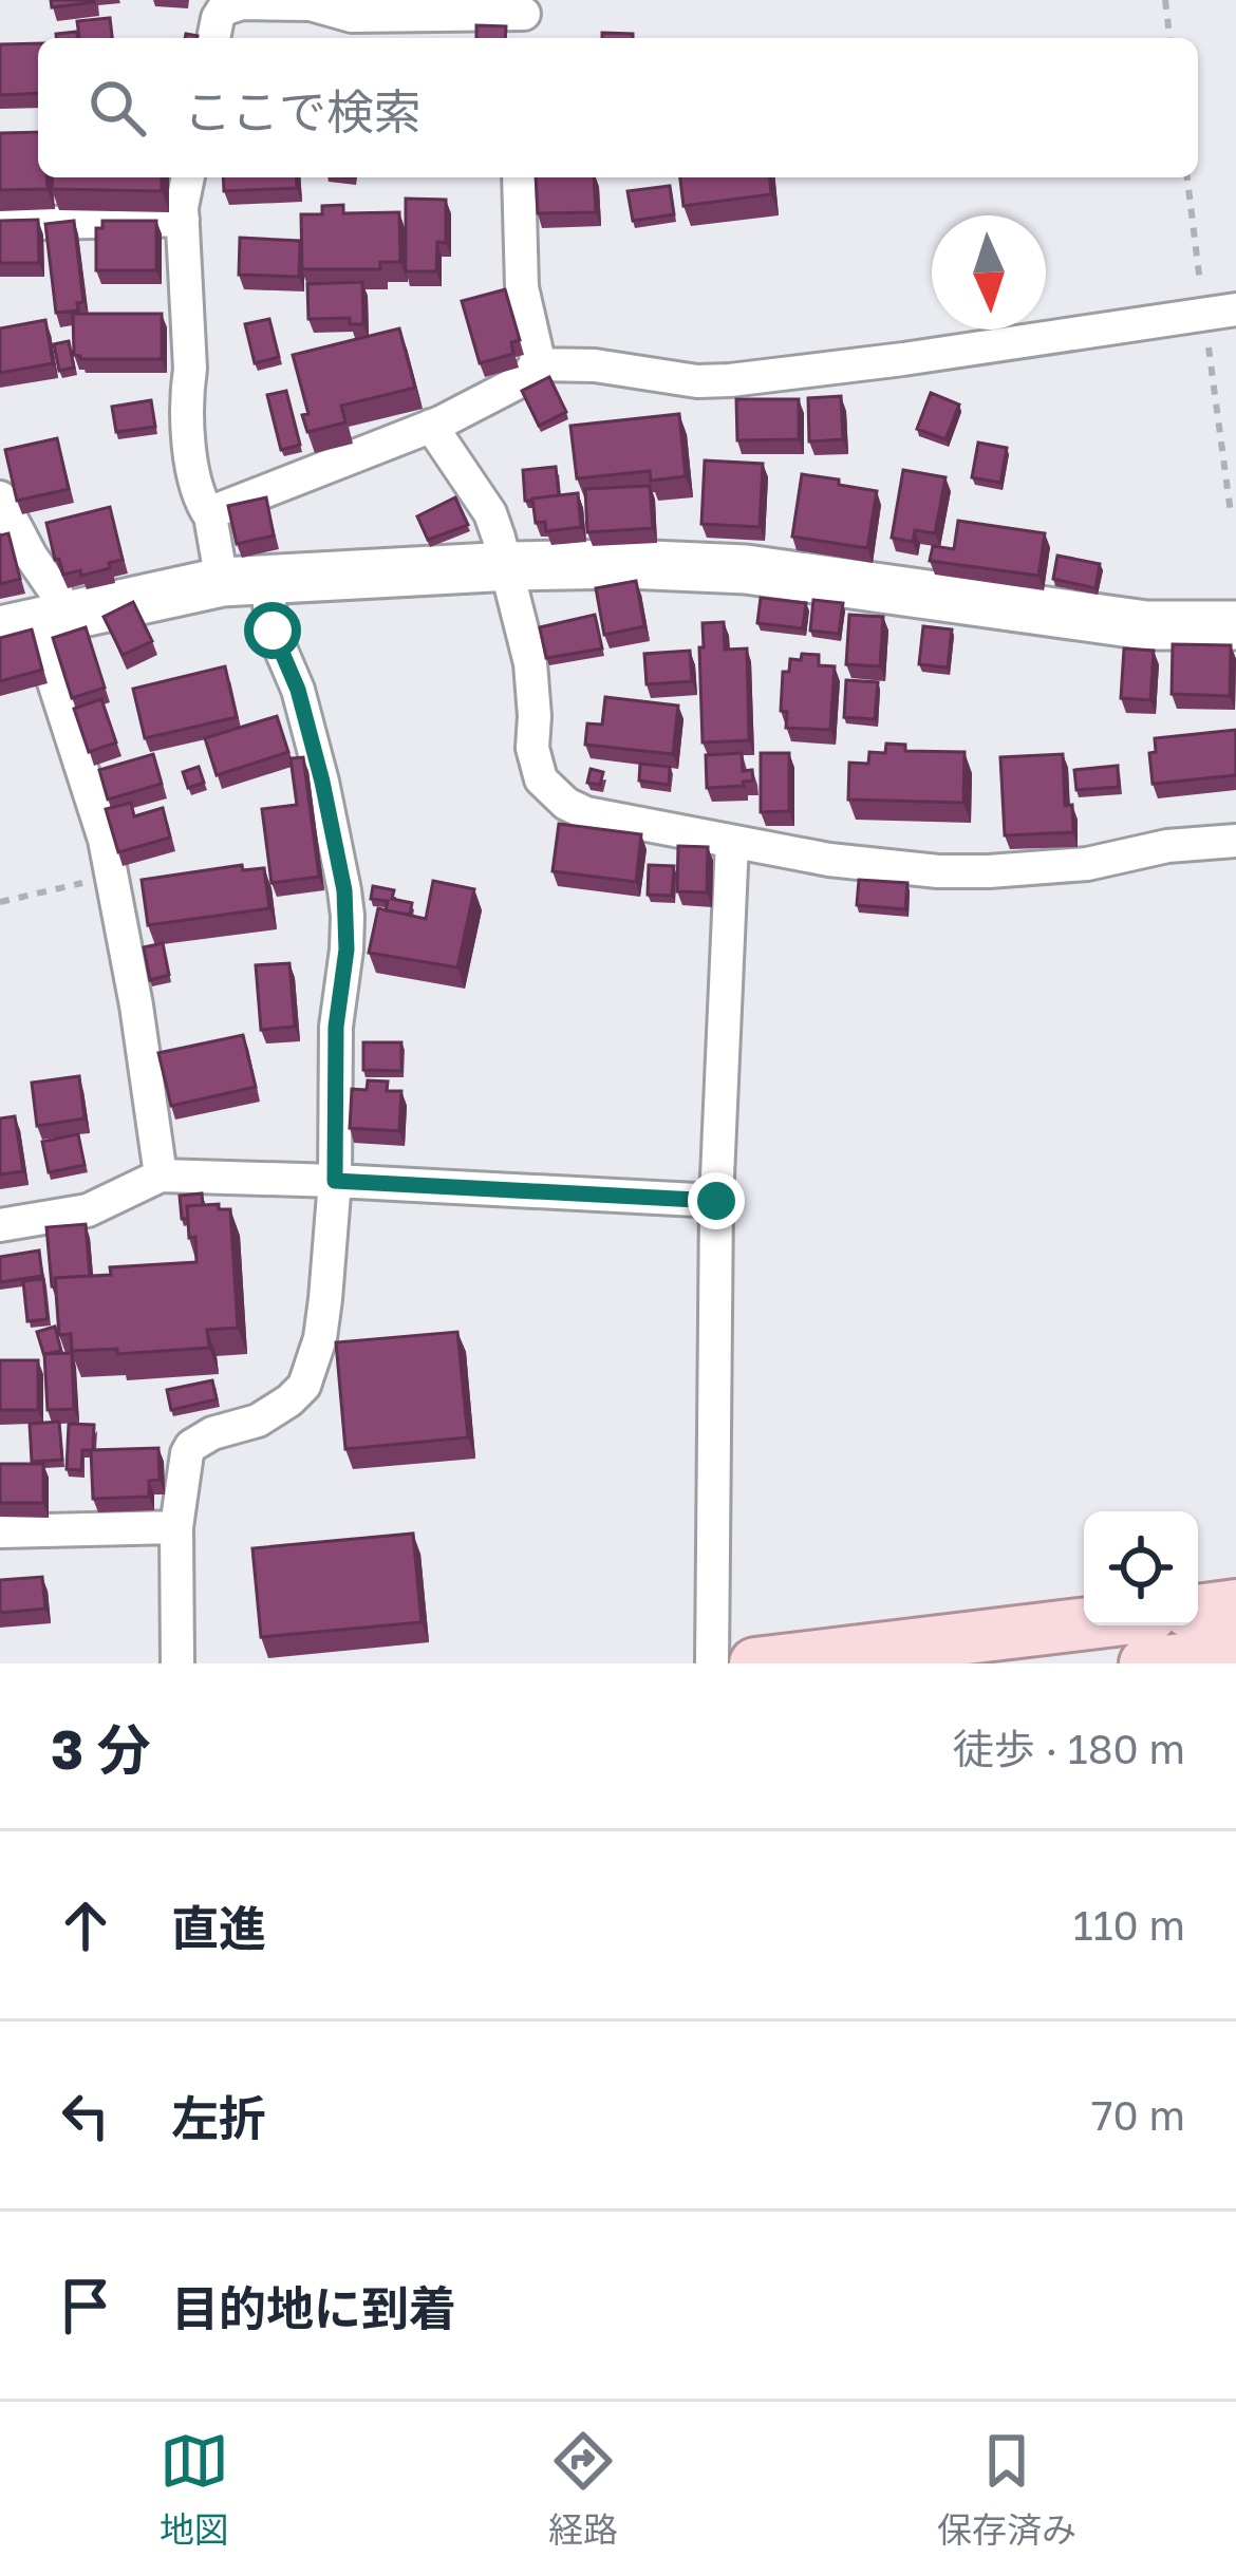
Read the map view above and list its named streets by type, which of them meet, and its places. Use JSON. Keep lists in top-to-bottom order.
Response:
{
  "north": "bottom",
  "page": {
    "search": "ここで検索",
    "heading": ["3 分", "徒歩 · 180 m"],
    "list": [
      ["直進", "110 m"],
      ["左折", "70 m"],
      "目的地に到着"
    ],
    "nav": ["地図", "経路", "保存済み"]
  }
}
